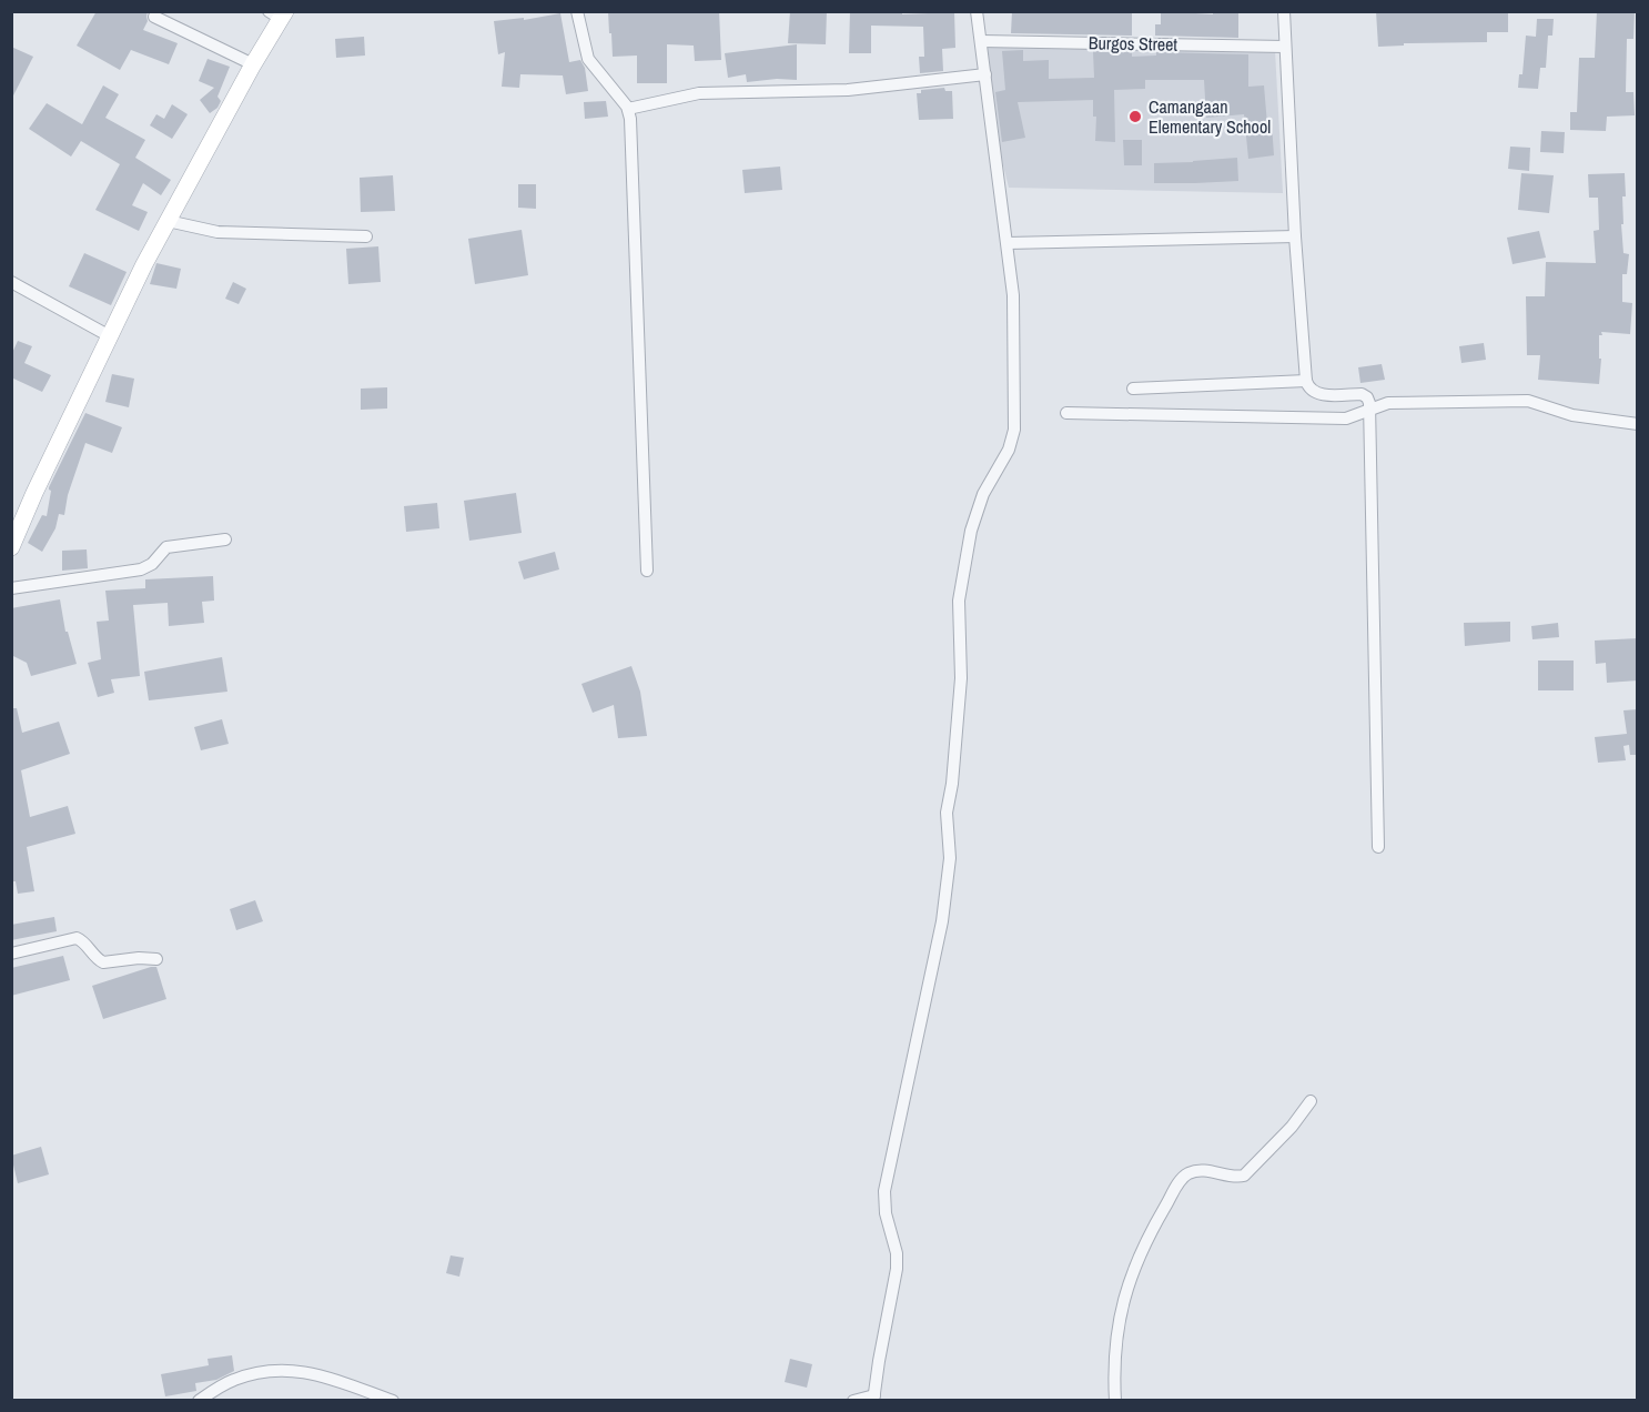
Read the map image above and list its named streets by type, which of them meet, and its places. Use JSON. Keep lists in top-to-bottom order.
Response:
{
  "streets": {
    "street": ["Burgos Street"]
  },
  "places": ["Camangaan Elementary School"]
}
